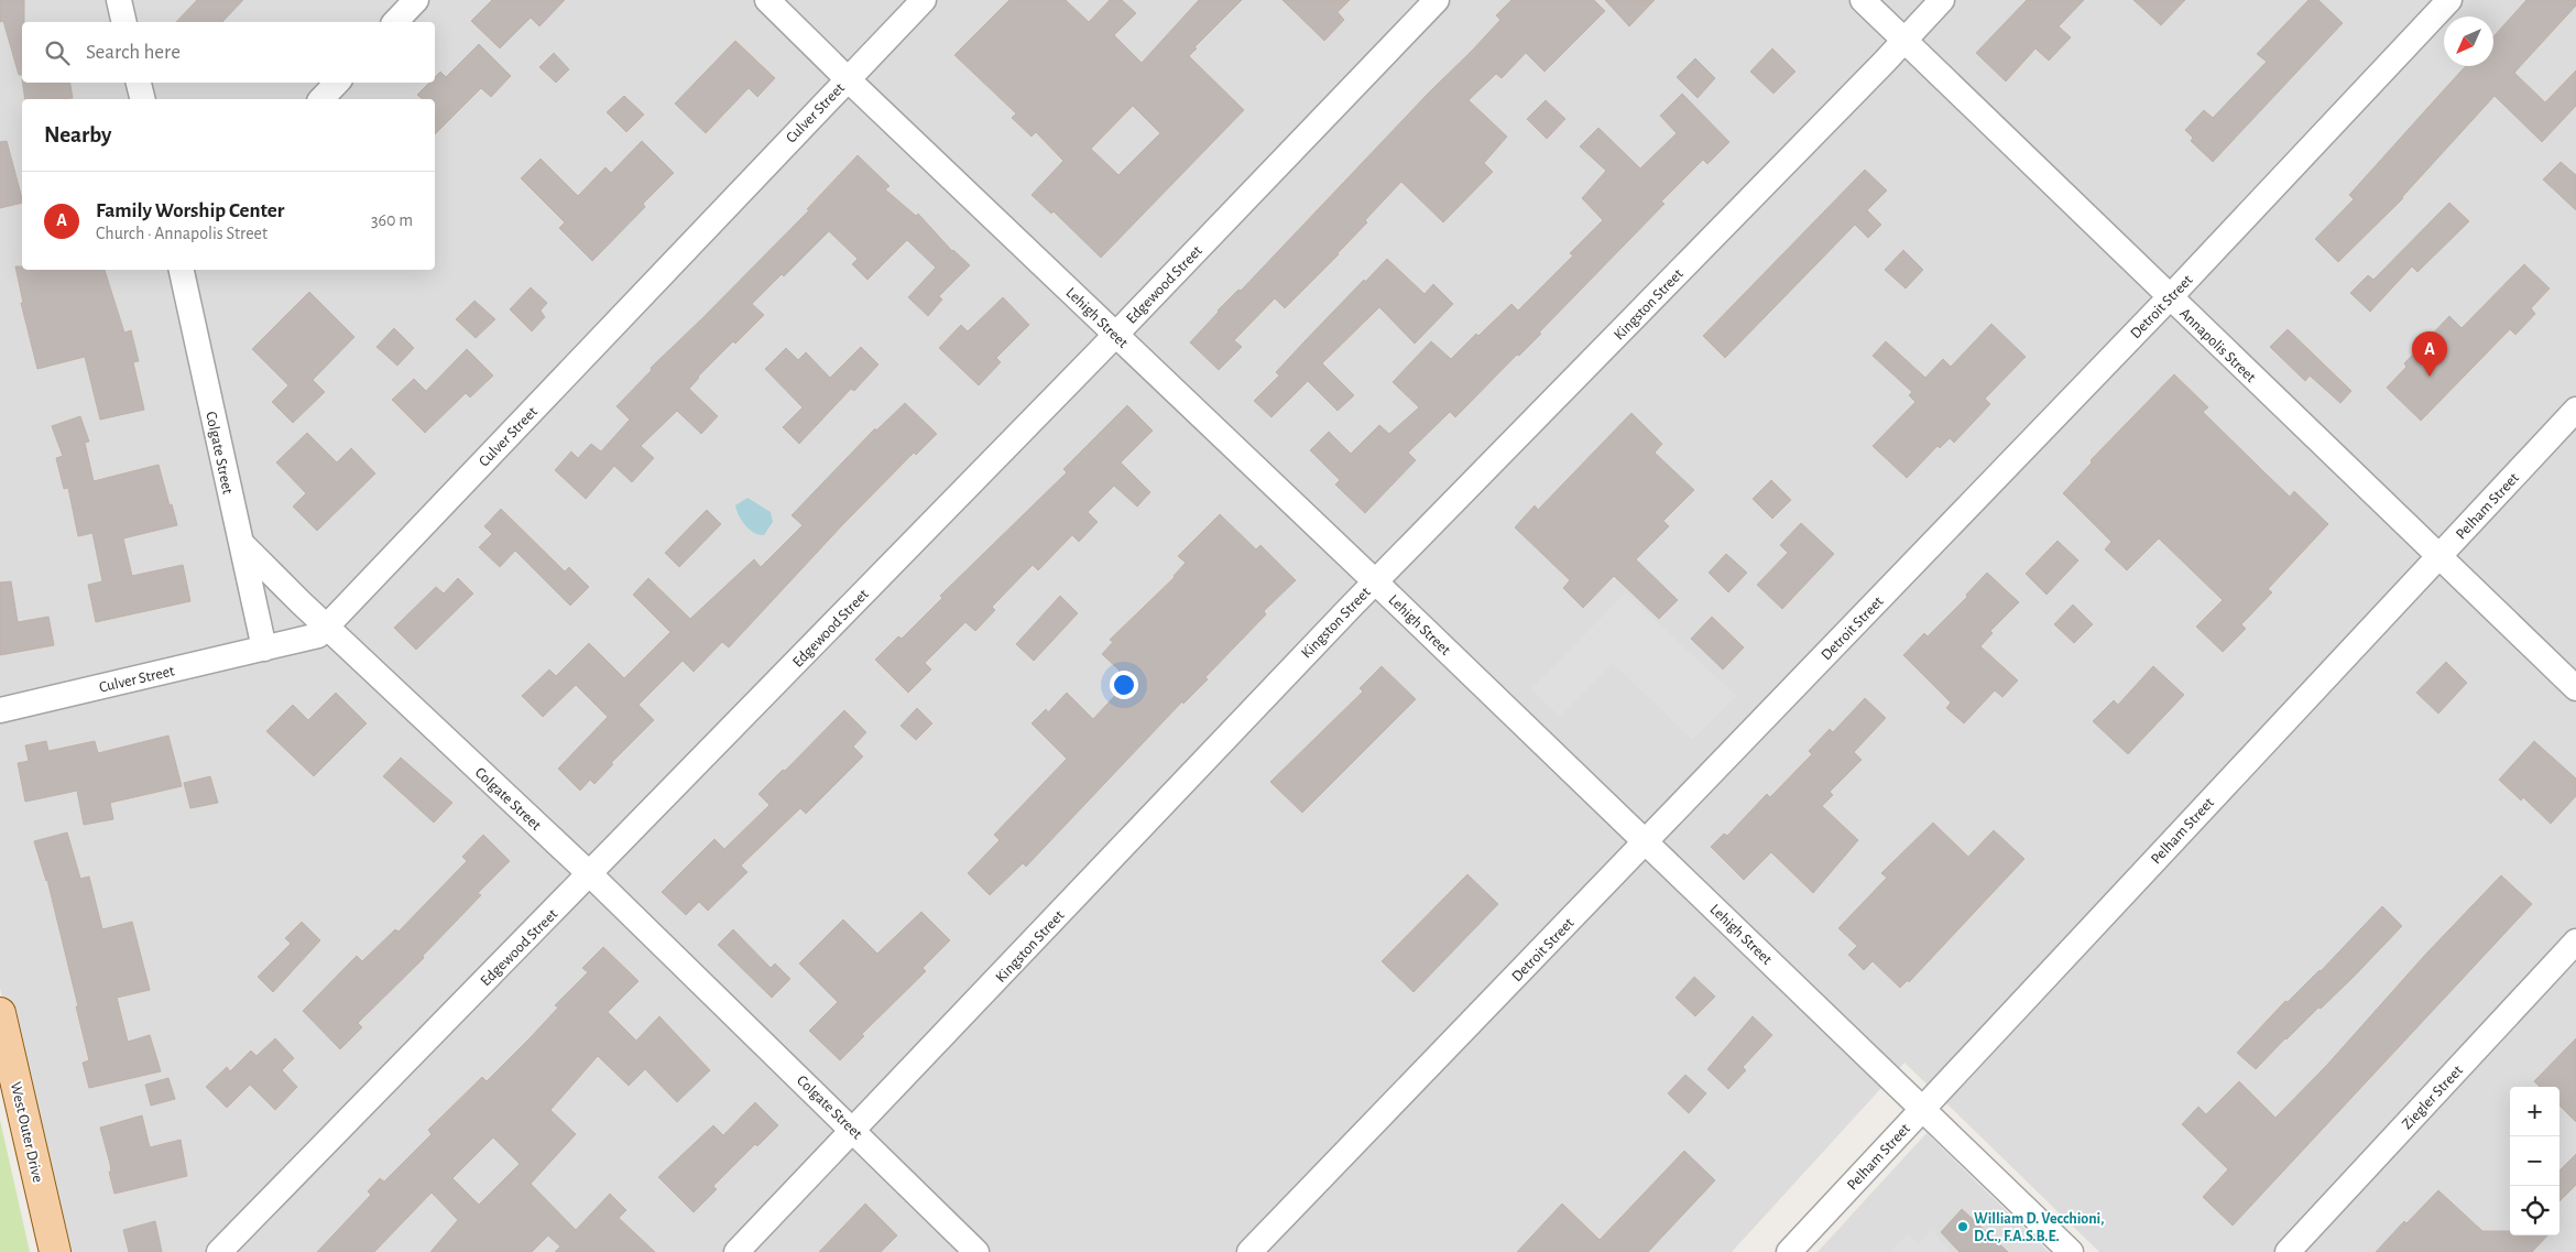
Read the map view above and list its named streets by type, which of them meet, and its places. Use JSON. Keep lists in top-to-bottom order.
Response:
{
  "streets": {
    "main road": ["West Outer Drive"],
    "street": [
      "Culver Street",
      "Edgewood Street",
      "Kingston Street",
      "Detroit Street",
      "Lehigh Street",
      "Annapolis Street",
      "Colgate Street",
      "Pelham Street",
      "Ziegler Street"
    ]
  },
  "crossings": [
    ["Culver Street", "Lehigh Street"],
    ["Culver Street", "Colgate Street"],
    ["Edgewood Street", "Lehigh Street"],
    ["Edgewood Street", "Colgate Street"],
    ["Kingston Street", "Lehigh Street"],
    ["Kingston Street", "Annapolis Street"],
    ["Kingston Street", "Colgate Street"],
    ["Detroit Street", "Lehigh Street"],
    ["Detroit Street", "Annapolis Street"],
    ["Lehigh Street", "Pelham Street"],
    ["Annapolis Street", "Pelham Street"]
  ],
  "places": ["William D. Vecchioni, D.C., F.A.S.B.E."],
  "north": "bottom left",
  "page": {
    "search": "Search here",
    "heading": "Nearby",
    "list": [
      {
        "mark": "A",
        "name": "Family Worship Center",
        "note": "Church · Annapolis Street",
        "value": "360 m"
      }
    ],
    "pins": "A",
    "map_buttons": ["+", "−"]
  }
}
